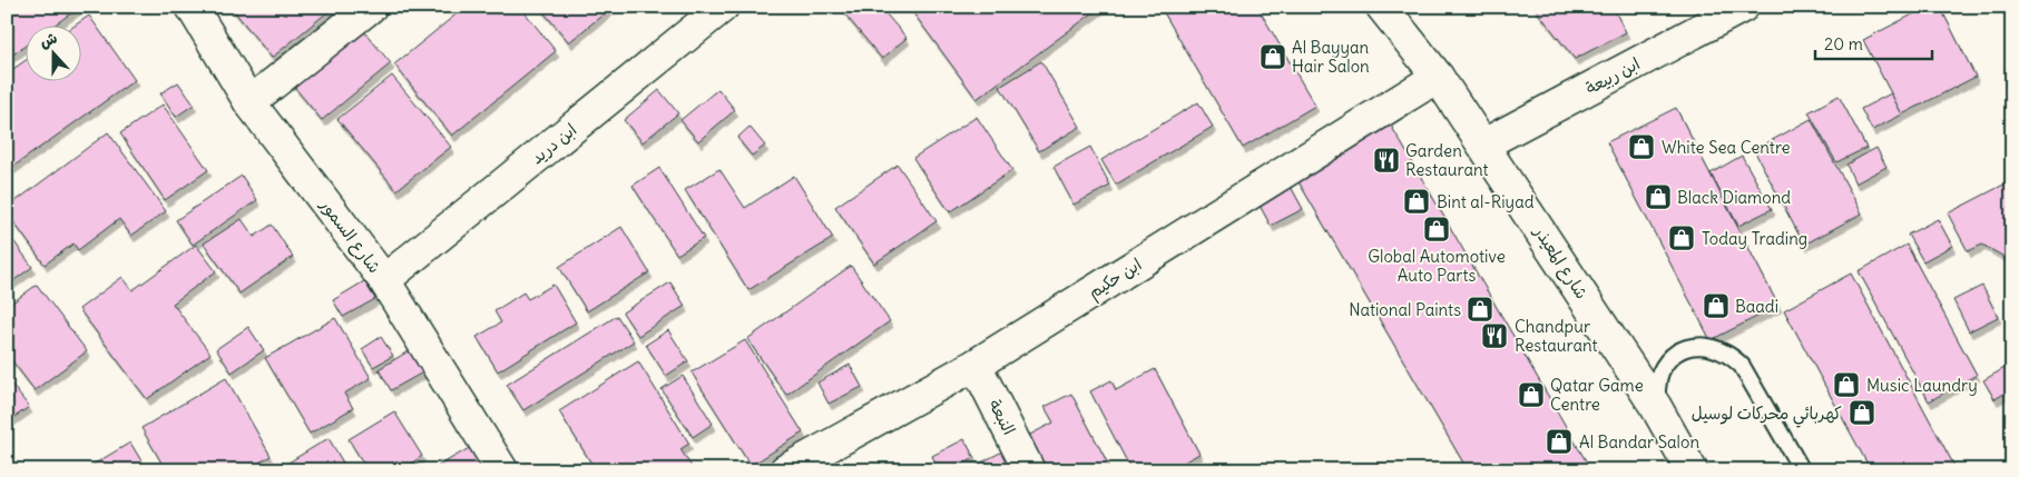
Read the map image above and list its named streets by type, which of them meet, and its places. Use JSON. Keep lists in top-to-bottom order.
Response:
{
  "streets": {
    "street": [
      "ابن ربيعة",
      "ابن دريد",
      "شارع السمور",
      "شارع المعيذر",
      "ابن حكيم",
      "النبعة"
    ]
  },
  "crossings": [
    ["ابن ربيعة", "شارع المعيذر"],
    ["ابن دريد", "شارع السمور"],
    ["شارع المعيذر", "ابن حكيم"],
    ["ابن حكيم", "النبعة"]
  ],
  "places": {
    "shop": [
      "Al Bayyan Hair Salon",
      "White Sea Centre",
      "Black Diamond",
      "Bint al-Riyad",
      "Global Automotive Auto Parts",
      "Today Trading",
      "Baadi",
      "National Paints",
      "Music Laundry",
      "Qatar Game Centre",
      "كهربائي محركات لوسيل",
      "Al Bandar Salon"
    ],
    "restaurant": ["Garden Restaurant", "Chandpur Restaurant"]
  },
  "scale_bar": "20 m",
  "north": "top"
}
